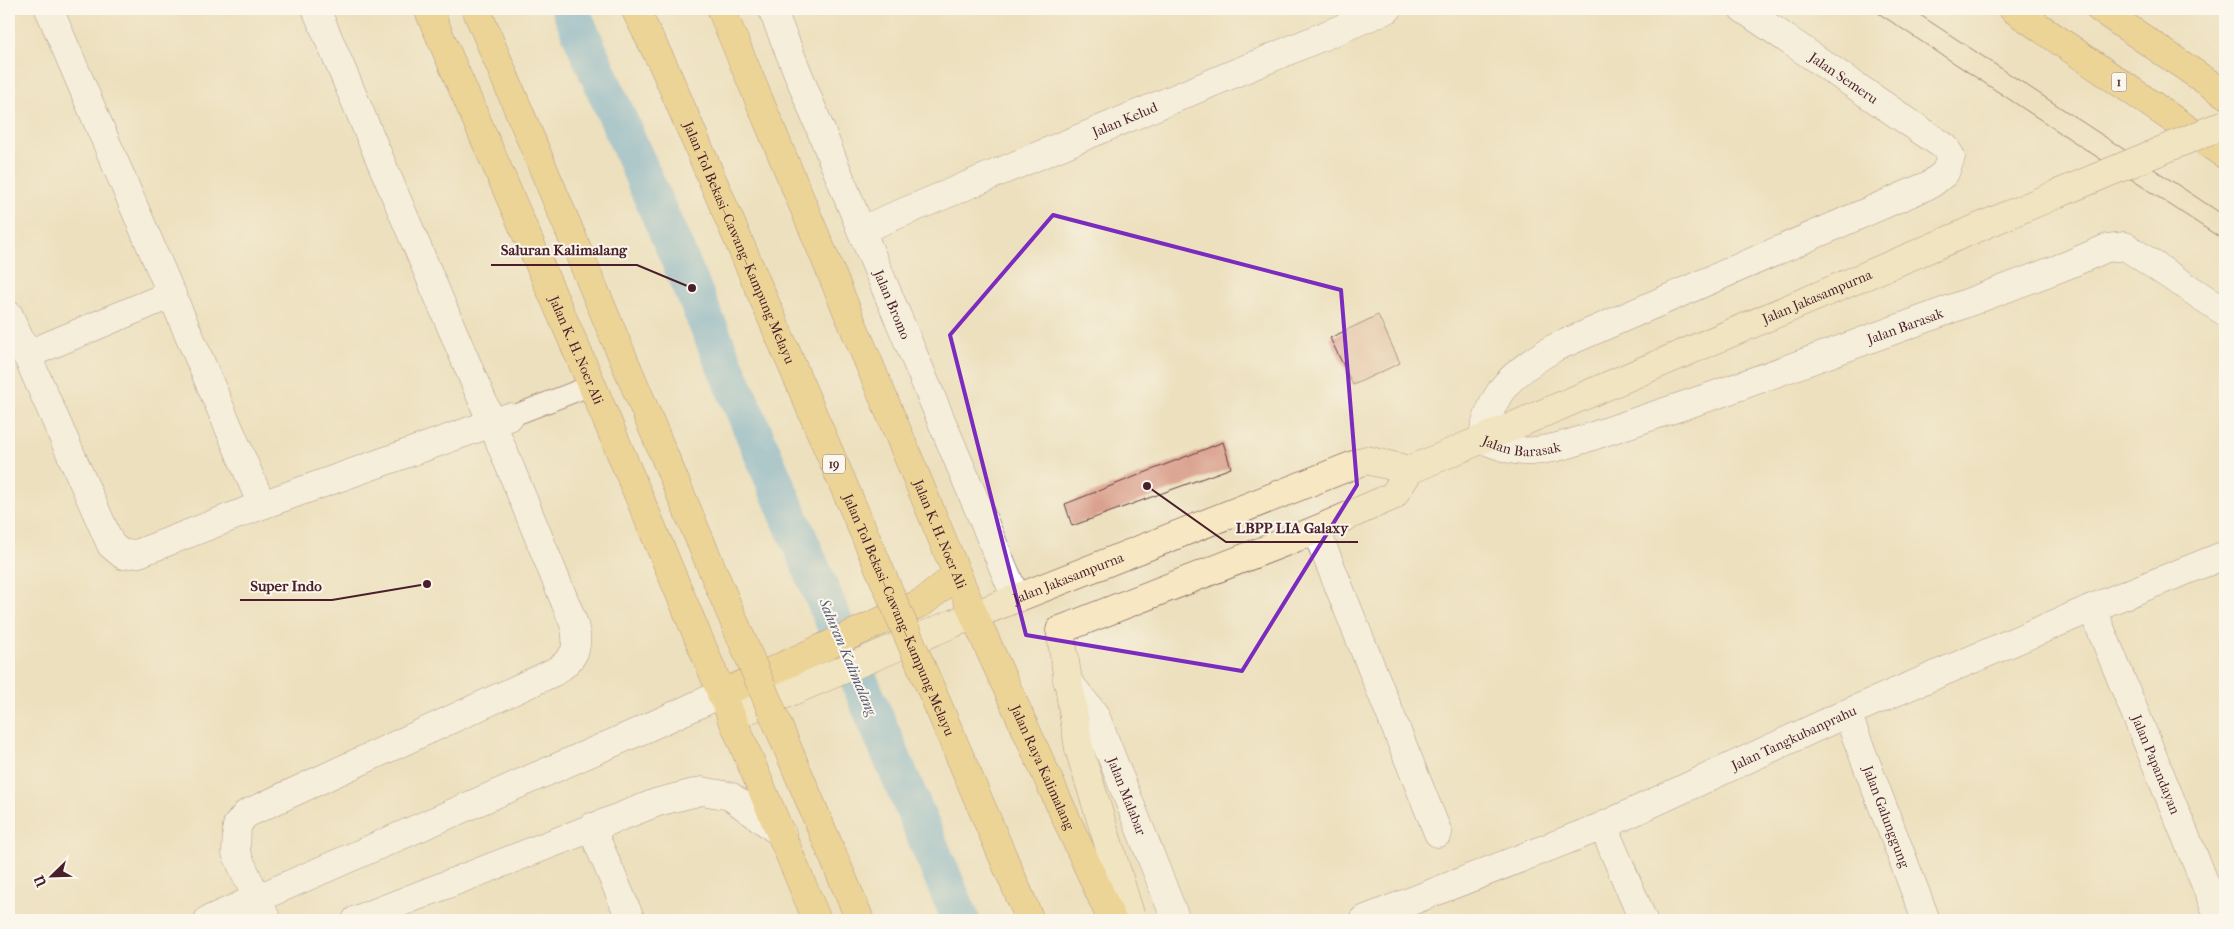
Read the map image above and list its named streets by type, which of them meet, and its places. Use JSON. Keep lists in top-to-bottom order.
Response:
{
  "streets": {
    "main road": [
      "1",
      "Jalan Tol Bekasi–Cawang–Kampung Melayu",
      "Jalan Jakasampurna",
      "Jalan K. H. Noer Ali",
      "19",
      "Jalan Raya Kalimalang"
    ],
    "street": [
      "Jalan Semeru",
      "Jalan Kelud",
      "Jalan Bromo",
      "Jalan Barasak",
      "Jalan Tangkubanprahu",
      "Jalan Papandayan",
      "Jalan Malabar",
      "Jalan Galunggung"
    ]
  },
  "crossings": [
    ["Jalan Semeru", "Jalan Barasak"],
    ["Jalan Kelud", "Jalan Bromo"],
    ["Jalan Jakasampurna", "Jalan Bromo"],
    ["Jalan Jakasampurna", "Jalan Barasak"],
    ["Jalan Jakasampurna", "Jalan K. H. Noer Ali"],
    ["Jalan Jakasampurna", "Jalan Raya Kalimalang"],
    ["Jalan K. H. Noer Ali", "Jalan Raya Kalimalang"],
    ["Jalan Tangkubanprahu", "Jalan Papandayan"],
    ["Jalan Tangkubanprahu", "Jalan Galunggung"]
  ],
  "water": ["Saluran Kalimalang"],
  "places": ["Saluran Kalimalang", "LBPP LIA Galaxy", "Super Indo"],
  "north": "bottom left"
}
